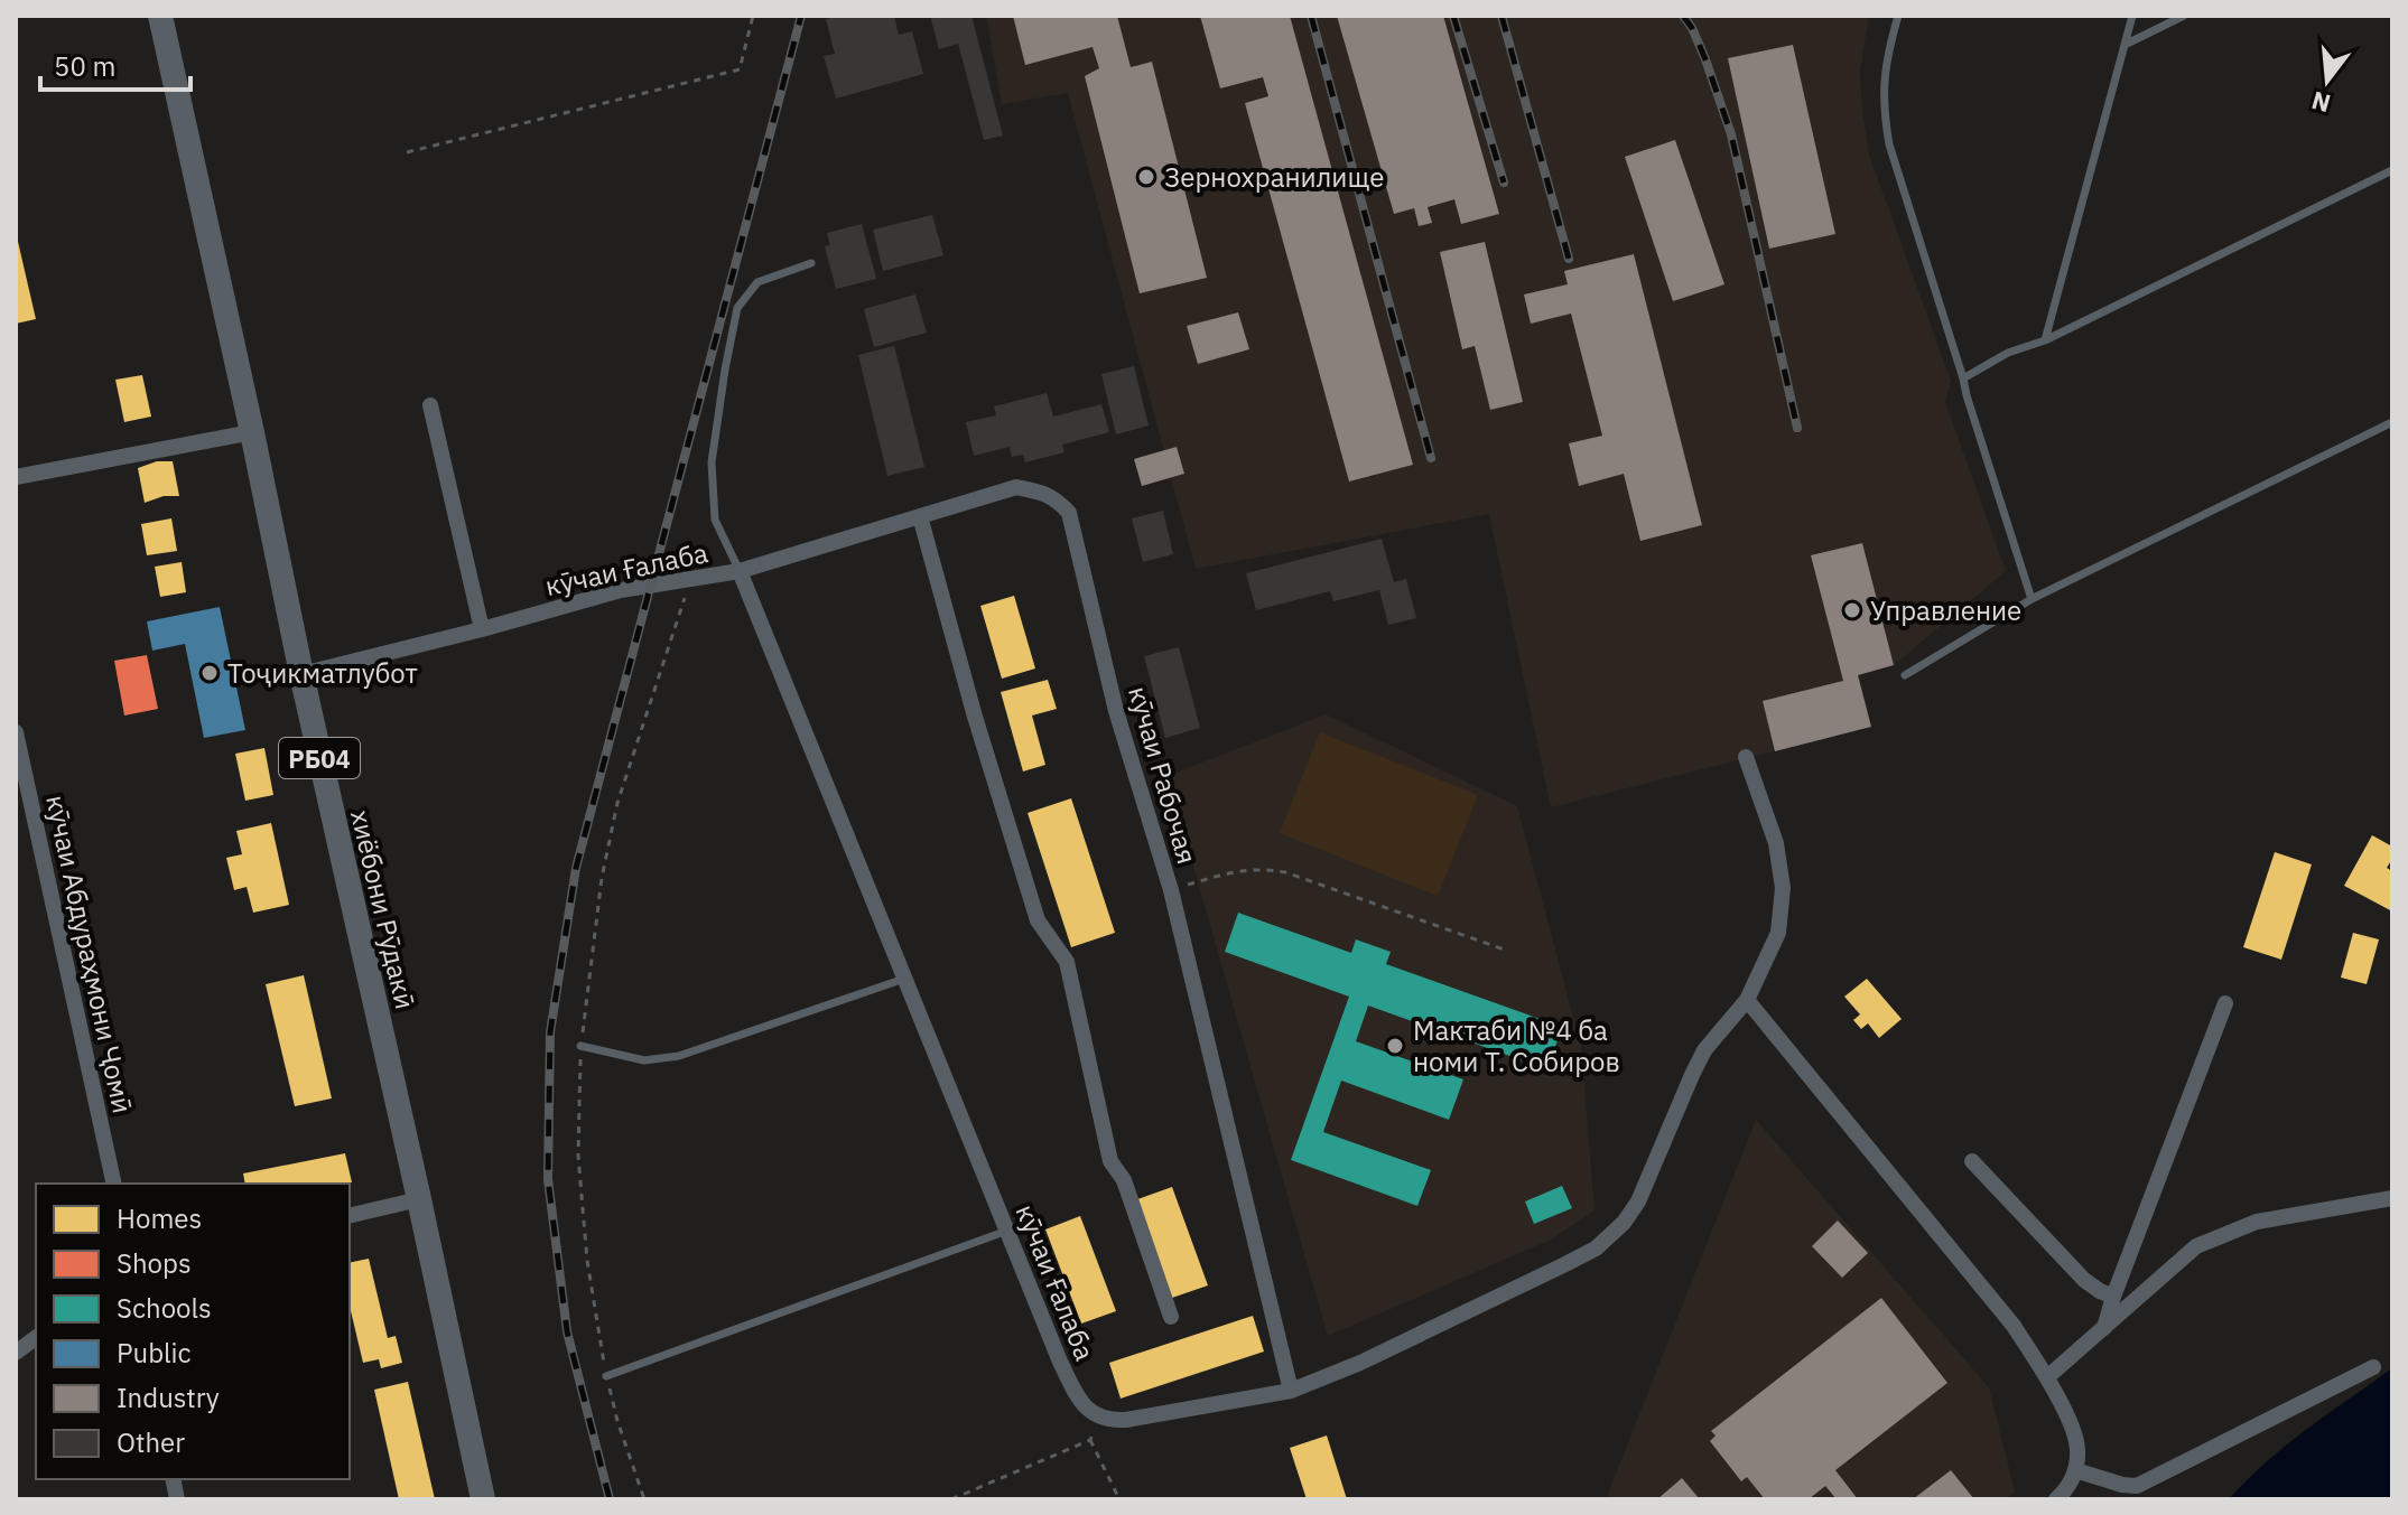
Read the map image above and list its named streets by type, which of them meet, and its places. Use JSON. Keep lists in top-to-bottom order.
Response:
{
  "streets": {
    "main road": ["РБ04", "хиёбони Рӯдакӣ"],
    "street": ["кӯчаи Ғалаба", "кӯчаи Рабочая", "кӯчаи Абдураҳмони Ҷомӣ"]
  },
  "crossings": [
    ["кӯчаи Ғалаба", "кӯчаи Рабочая"],
    ["кӯчаи Ғалаба", "хиёбони Рӯдакӣ"]
  ],
  "places": [
    "Зернохранилище",
    "Управление",
    "Тоҷикматлубот",
    "Мактаби №4 ба номи Т. Собиров"
  ],
  "legend": [
    "Homes",
    "Shops",
    "Schools",
    "Public",
    "Industry",
    "Other"
  ],
  "scale_bar": "50 m",
  "north": "bottom"
}
